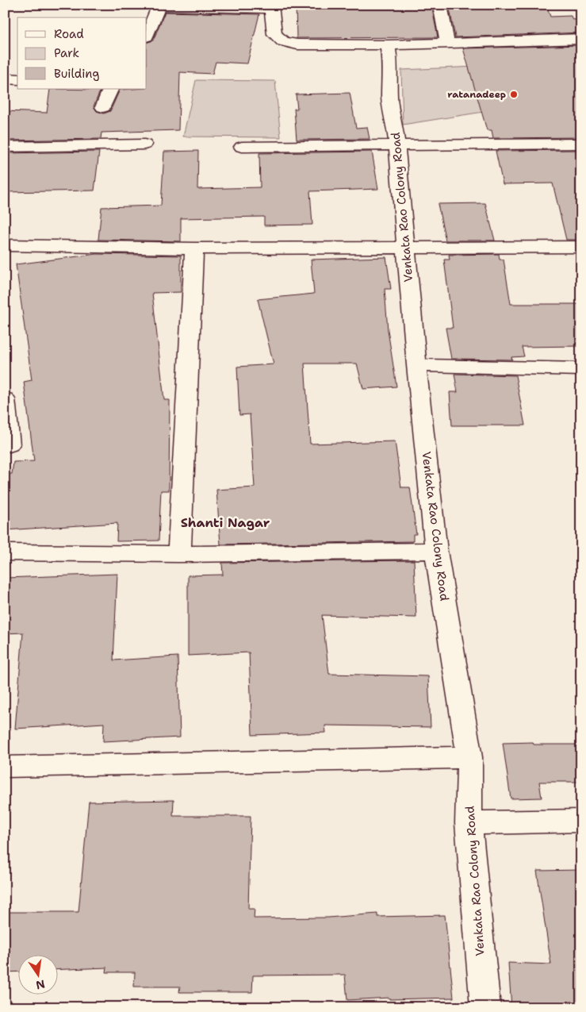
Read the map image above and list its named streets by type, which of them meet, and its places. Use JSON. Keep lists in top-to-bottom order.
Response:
{
  "streets": {
    "street": ["Venkata Rao Colony Road"]
  },
  "districts": ["Shanti Nagar"],
  "places": ["ratanadeep"],
  "legend": ["Road", "Park", "Building"],
  "north": "bottom"
}
